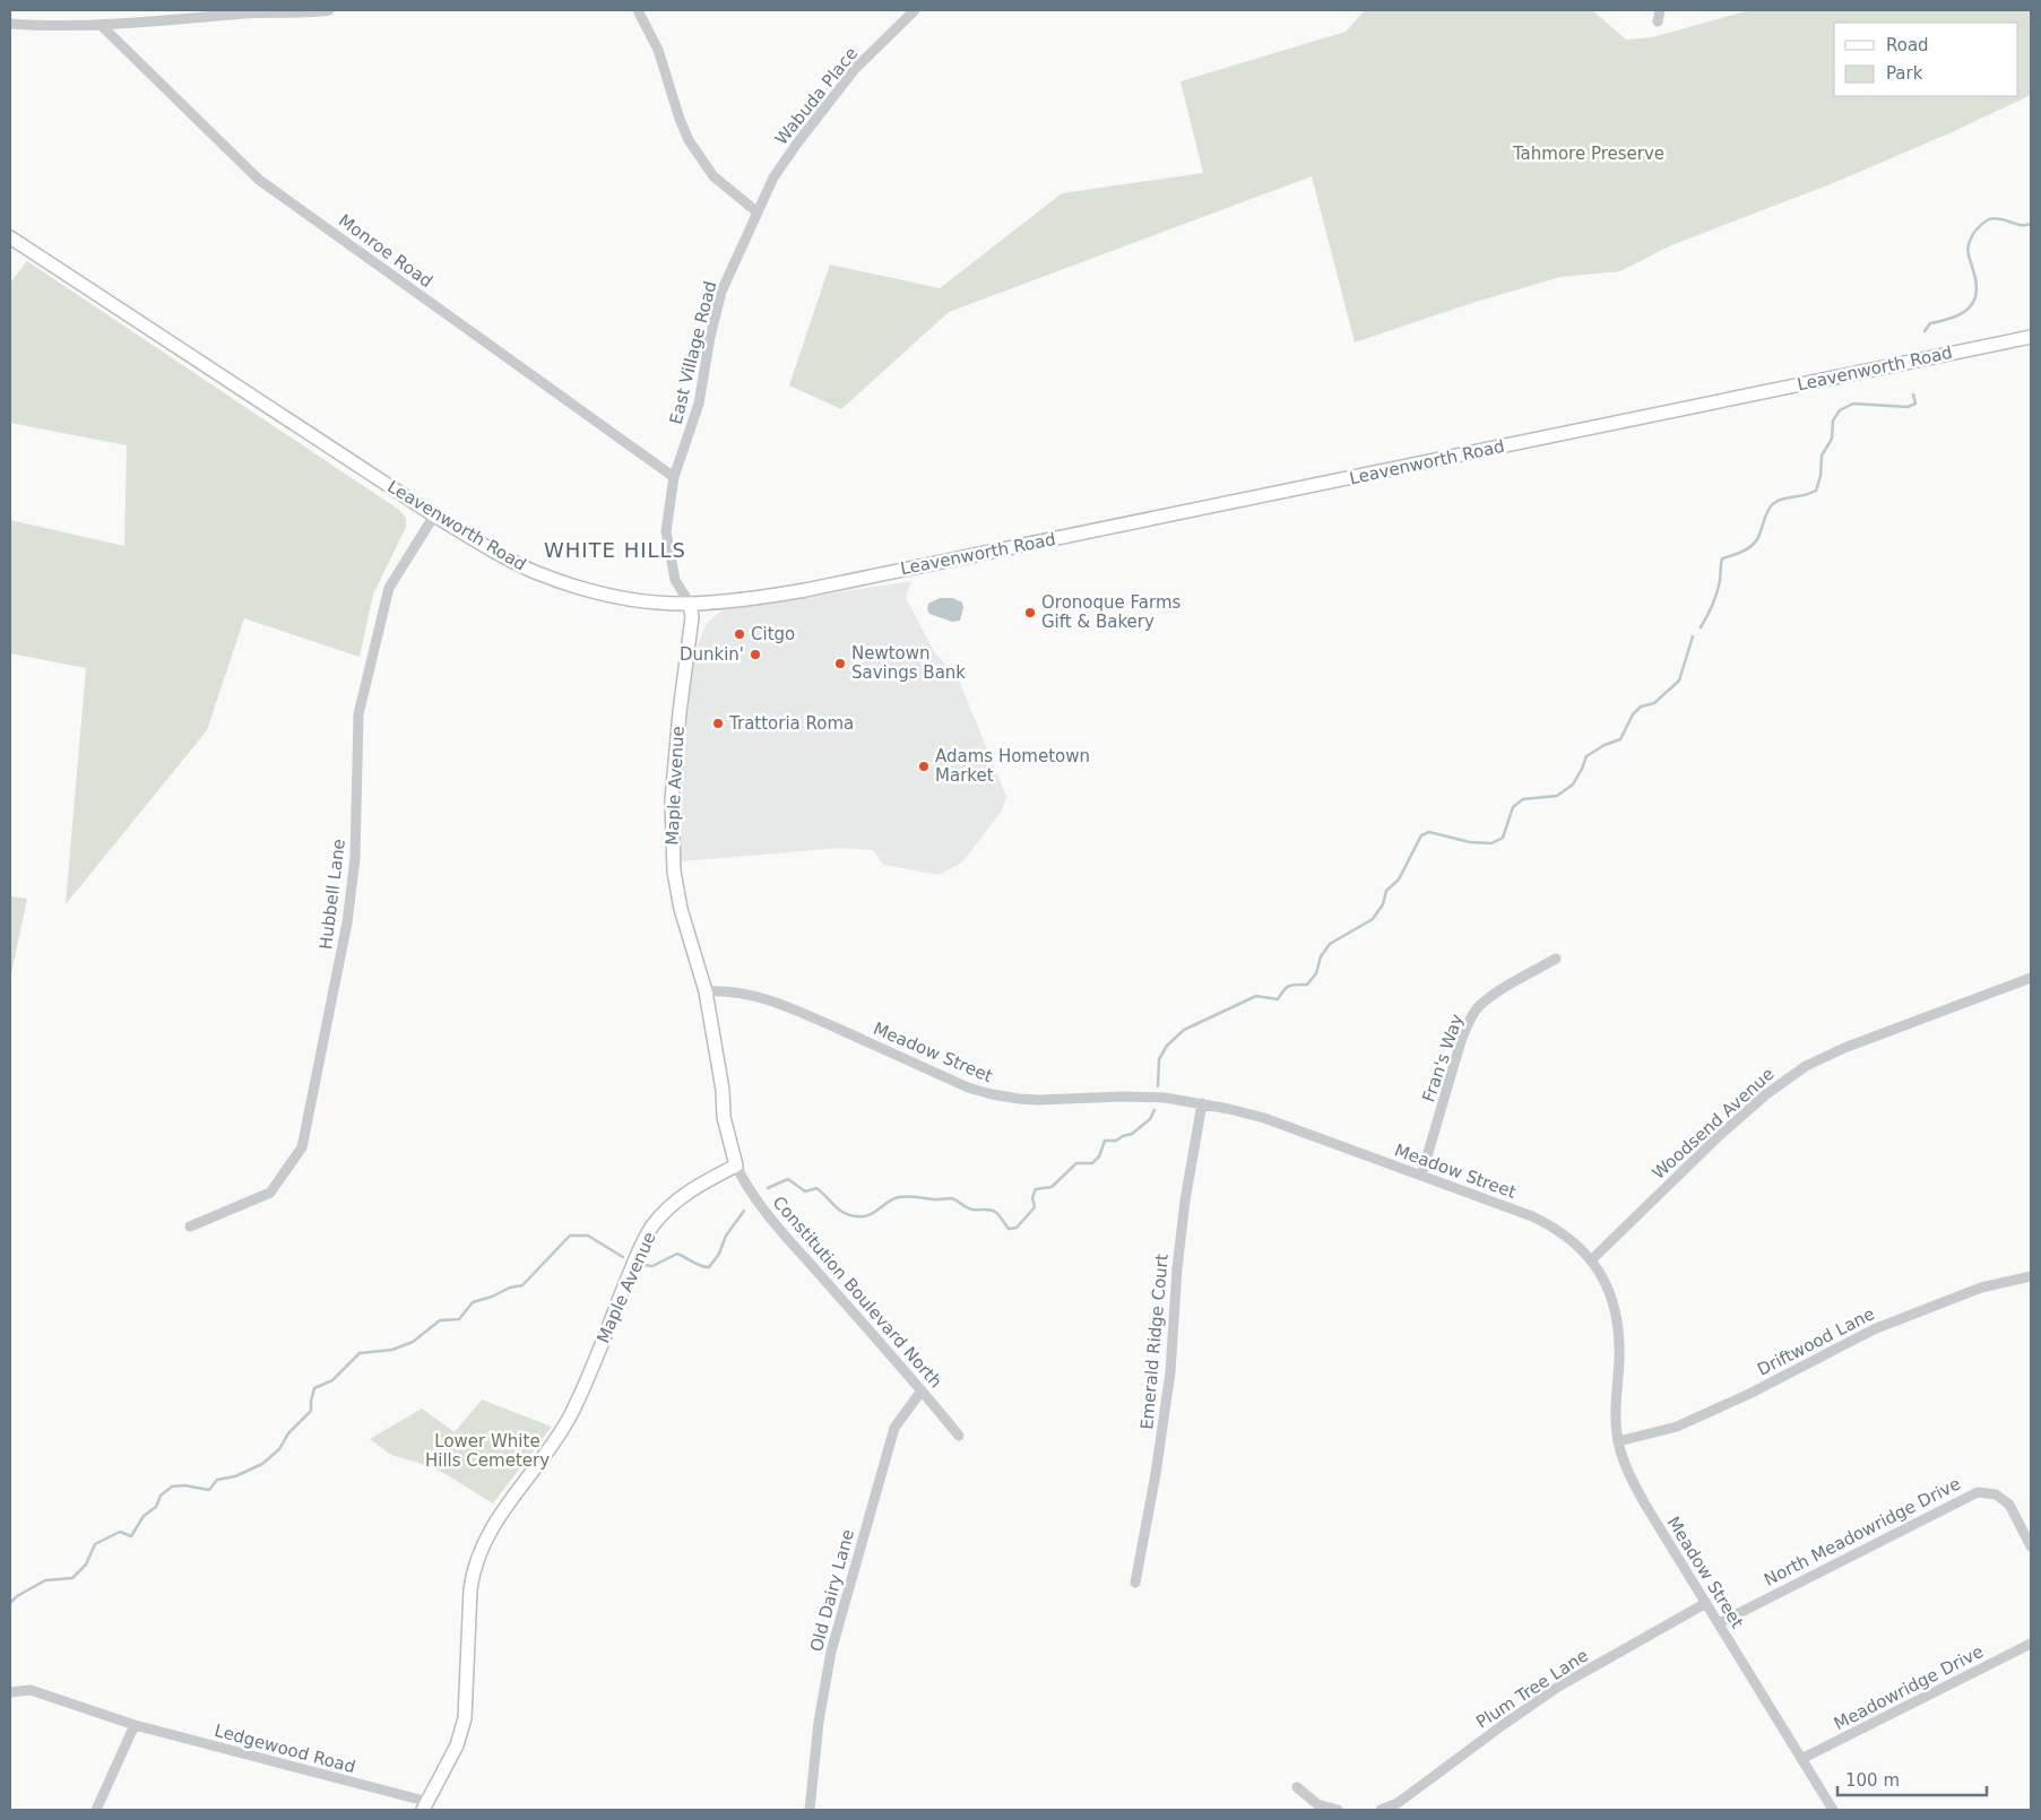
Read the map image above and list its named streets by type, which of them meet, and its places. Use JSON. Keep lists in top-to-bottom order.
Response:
{
  "streets": {
    "main road": ["Leavenworth Road", "Maple Avenue"],
    "street": [
      "Wabuda Place",
      "Monroe Road",
      "East Village Road",
      "Hubbell Lane",
      "Meadow Street",
      "Fran's Way",
      "Woodsend Avenue",
      "Constitution Boulevard North",
      "Emerald Ridge Court",
      "Driftwood Lane",
      "North Meadowridge Drive",
      "Old Dairy Lane",
      "Meadowridge Drive",
      "Plum Tree Lane",
      "Ledgewood Road"
    ]
  },
  "crossings": [
    ["Wabuda Place", "East Village Road"],
    ["Monroe Road", "East Village Road"],
    ["East Village Road", "Leavenworth Road"],
    ["East Village Road", "Maple Avenue"],
    ["Leavenworth Road", "Maple Avenue"],
    ["Leavenworth Road", "Hubbell Lane"],
    ["Maple Avenue", "Meadow Street"],
    ["Maple Avenue", "Constitution Boulevard North"],
    ["Maple Avenue", "Ledgewood Road"],
    ["Meadow Street", "Fran's Way"],
    ["Meadow Street", "Woodsend Avenue"],
    ["Meadow Street", "Emerald Ridge Court"],
    ["Meadow Street", "Driftwood Lane"],
    ["Meadow Street", "North Meadowridge Drive"],
    ["Meadow Street", "Meadowridge Drive"],
    ["Meadow Street", "Plum Tree Lane"],
    ["Constitution Boulevard North", "Old Dairy Lane"]
  ],
  "districts": ["WHITE HILLS"],
  "parks": ["Tahmore Preserve", "Lower White Hills Cemetery"],
  "places": [
    "Oronoque Farms Gift & Bakery",
    "Citgo",
    "Dunkin'",
    "Newtown Savings Bank",
    "Trattoria Roma",
    "Adams Hometown Market"
  ],
  "legend": ["Road", "Park"],
  "scale_bar": "100 m"
}
